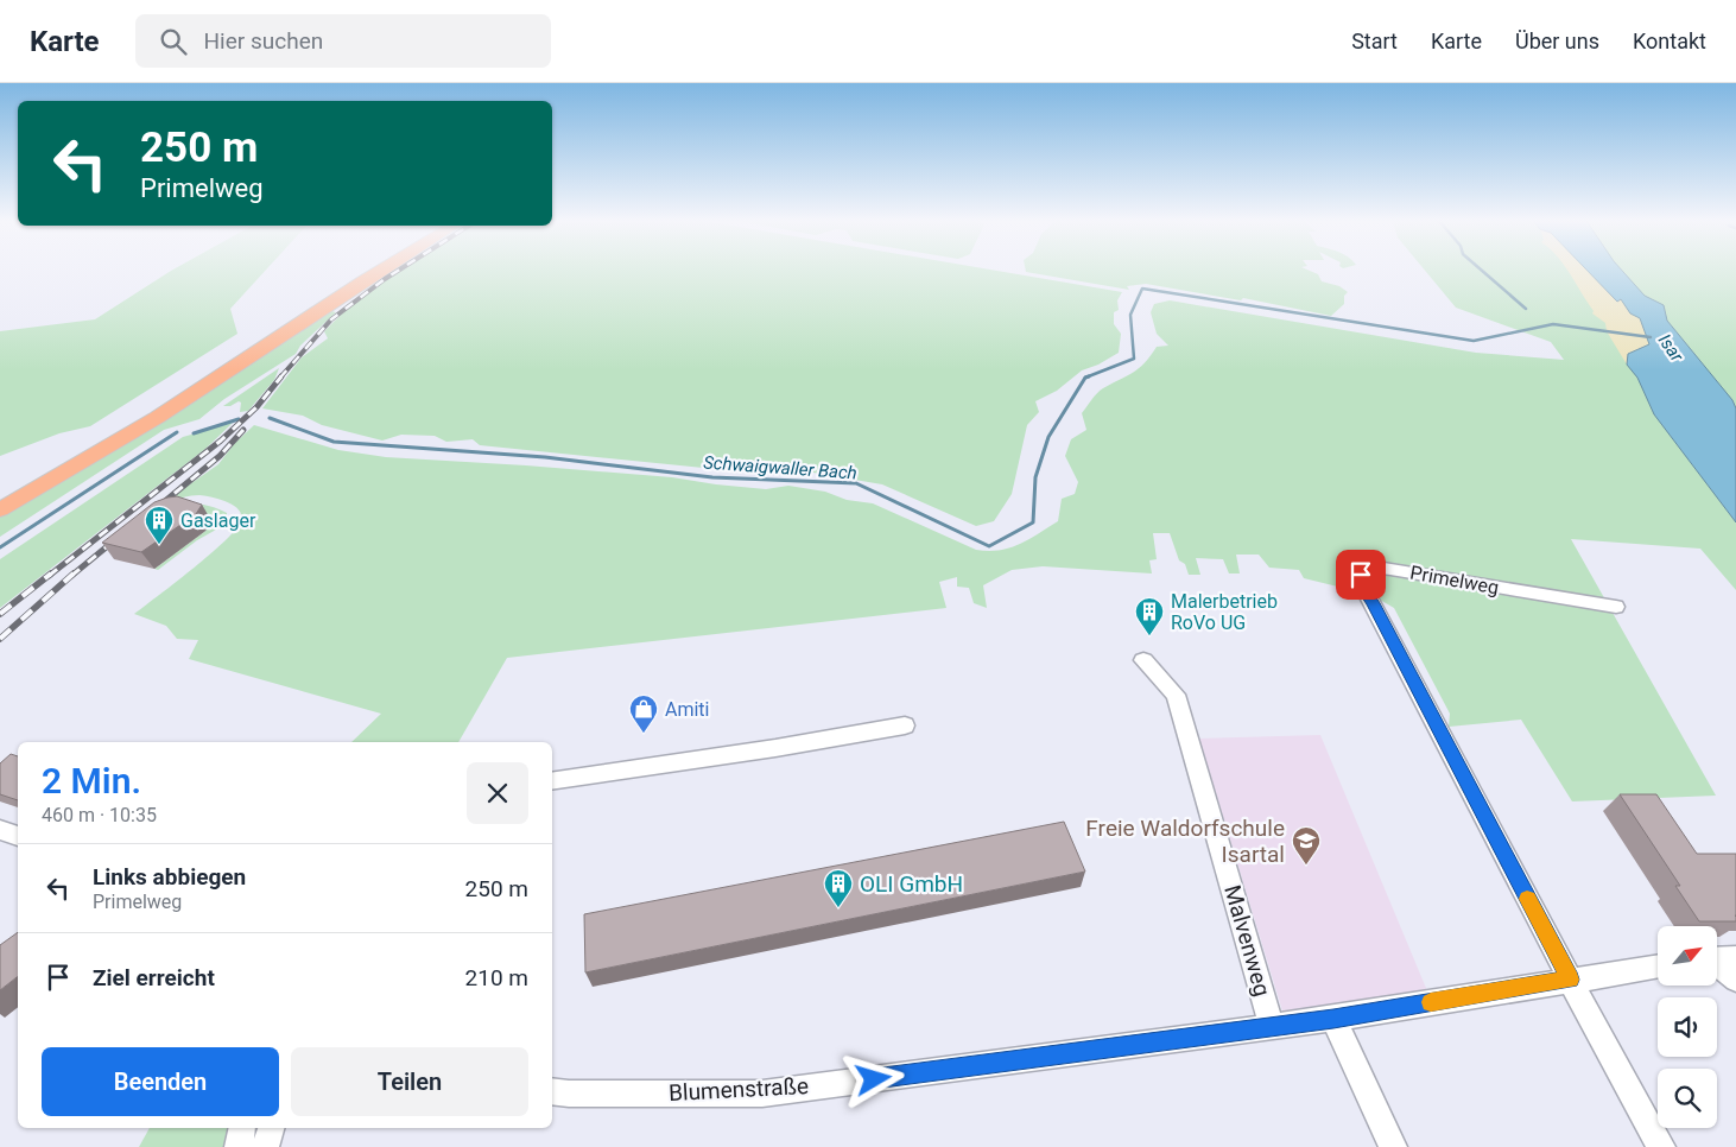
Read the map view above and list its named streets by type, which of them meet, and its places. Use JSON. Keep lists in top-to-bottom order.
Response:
{
  "streets": {
    "street": ["Primelweg", "Malvenweg", "Blumenstraße"]
  },
  "crossings": [
    ["Primelweg", "Blumenstraße"],
    ["Malvenweg", "Blumenstraße"]
  ],
  "water": ["Isar", "Schwaigwaller Bach"],
  "places": {
    "building": ["Gaslager", "Malerbetrieb RoVo UG", "OLI GmbH"],
    "shop": ["Amiti"],
    "school or university": ["Freie Waldorfschule Isartal"]
  },
  "north": "top right",
  "page": {
    "header": "Karte",
    "search": "Hier suchen",
    "nav": [
      "Start",
      "Karte",
      "Über uns",
      "Kontakt"
    ],
    "turn": ["250 m", "Primelweg"],
    "heading": ["2 Min.", "460 m · 10:35"],
    "list": [
      {
        "name": "Links abbiegen",
        "note": "Primelweg",
        "value": "250 m"
      },
      {
        "name": "Ziel erreicht",
        "value": "210 m"
      }
    ],
    "buttons": ["Beenden", "Teilen"]
  }
}
